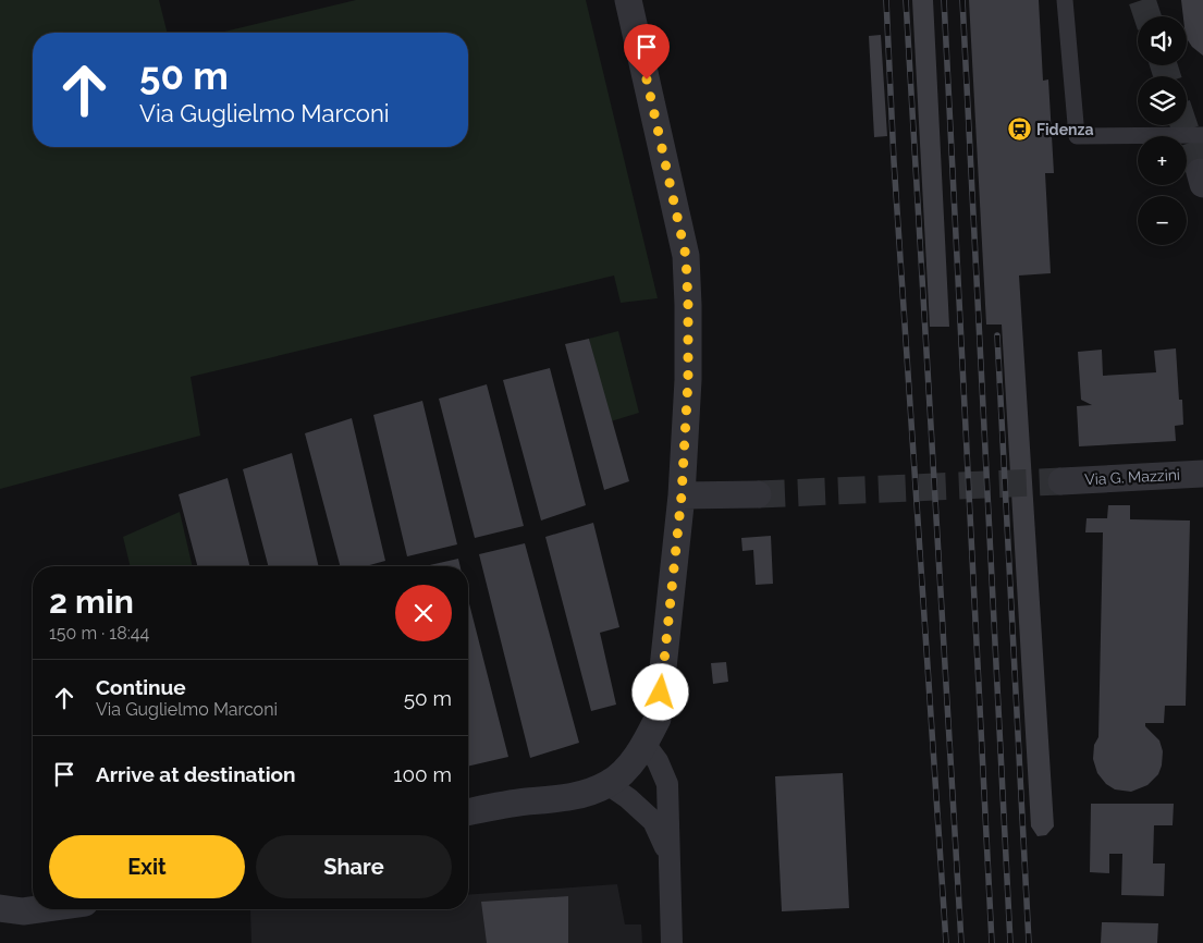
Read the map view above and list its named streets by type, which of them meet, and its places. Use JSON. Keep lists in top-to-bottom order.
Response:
{
  "streets": {
    "street": ["Via G. Mazzini"]
  },
  "places": {
    "station": ["Fidenza"]
  },
  "page": {
    "map_buttons": ["+", "−"],
    "turn": ["50 m", "Via Guglielmo Marconi"],
    "heading": ["2 min", "150 m · 18:44"],
    "list": [
      {
        "name": "Continue",
        "note": "Via Guglielmo Marconi",
        "value": "50 m"
      },
      {
        "name": "Arrive at destination",
        "value": "100 m"
      }
    ],
    "buttons": ["Exit", "Share"]
  }
}
